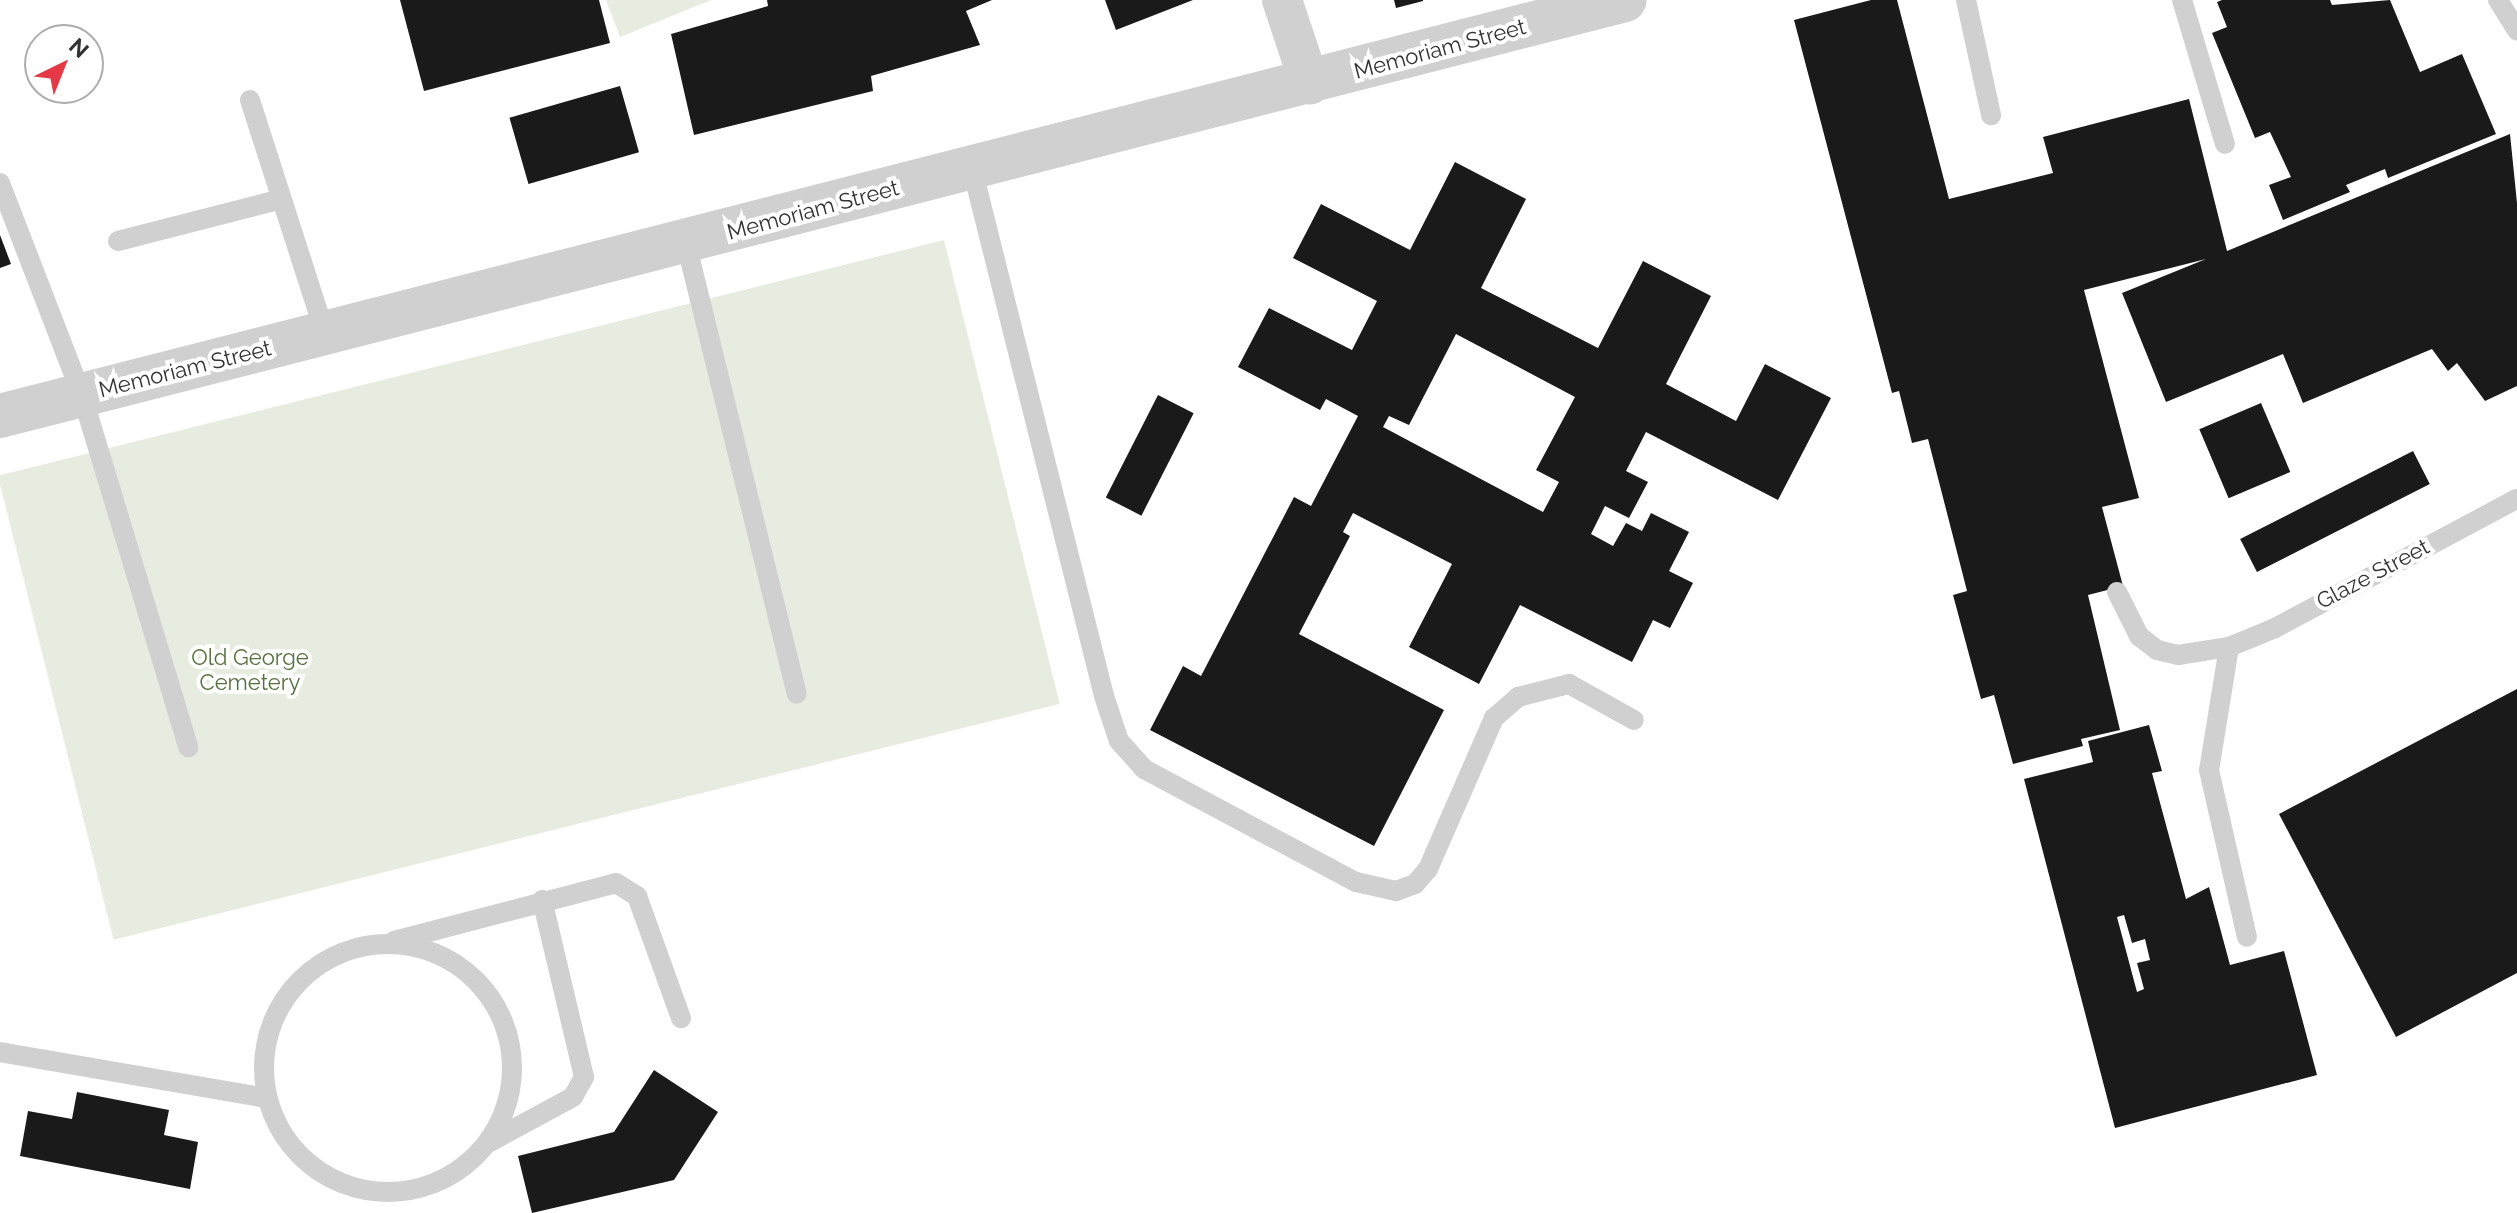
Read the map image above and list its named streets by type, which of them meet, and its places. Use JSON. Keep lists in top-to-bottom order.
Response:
{
  "streets": {
    "street": ["Memoriam Street"],
    "lane": ["Glaze Street"]
  },
  "parks": ["Old George Cemetery"],
  "north": "top right"
}
